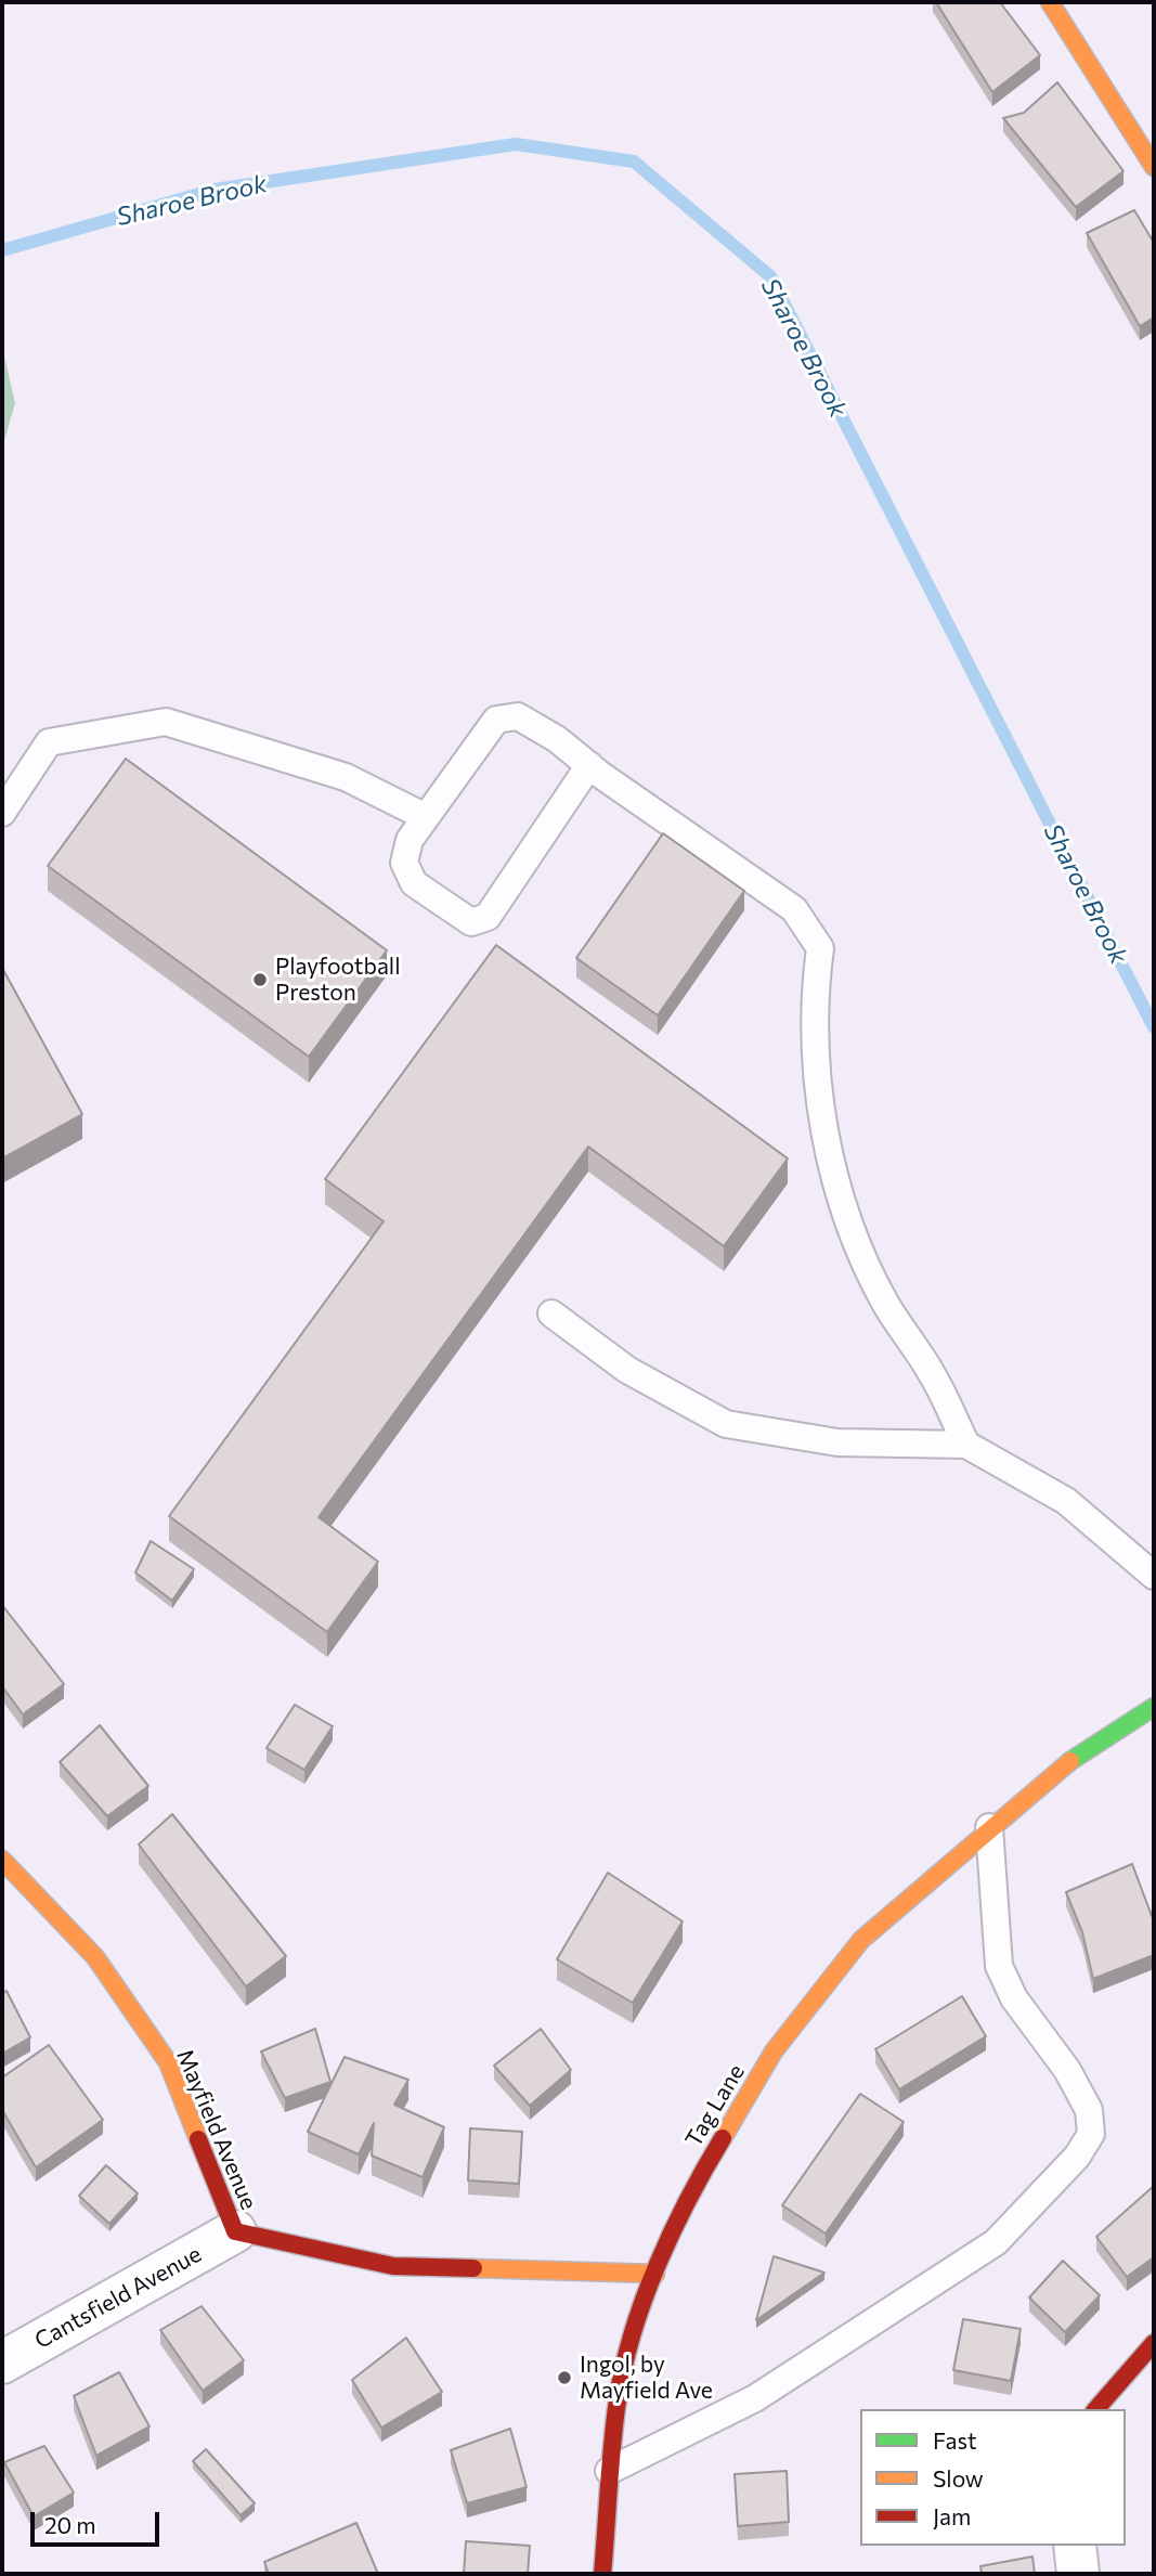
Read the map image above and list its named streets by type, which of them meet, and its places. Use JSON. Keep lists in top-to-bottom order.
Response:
{
  "streets": {
    "street": ["Tag Lane", "Mayfield Avenue", "Cantsfield Avenue"]
  },
  "crossings": [
    ["Tag Lane", "Mayfield Avenue"],
    ["Mayfield Avenue", "Cantsfield Avenue"]
  ],
  "water": ["Sharoe Brook"],
  "places": ["Playfootball Preston", "Ingol, by Mayfield Ave"],
  "legend": ["Fast", "Slow", "Jam"],
  "scale_bar": "20 m"
}
